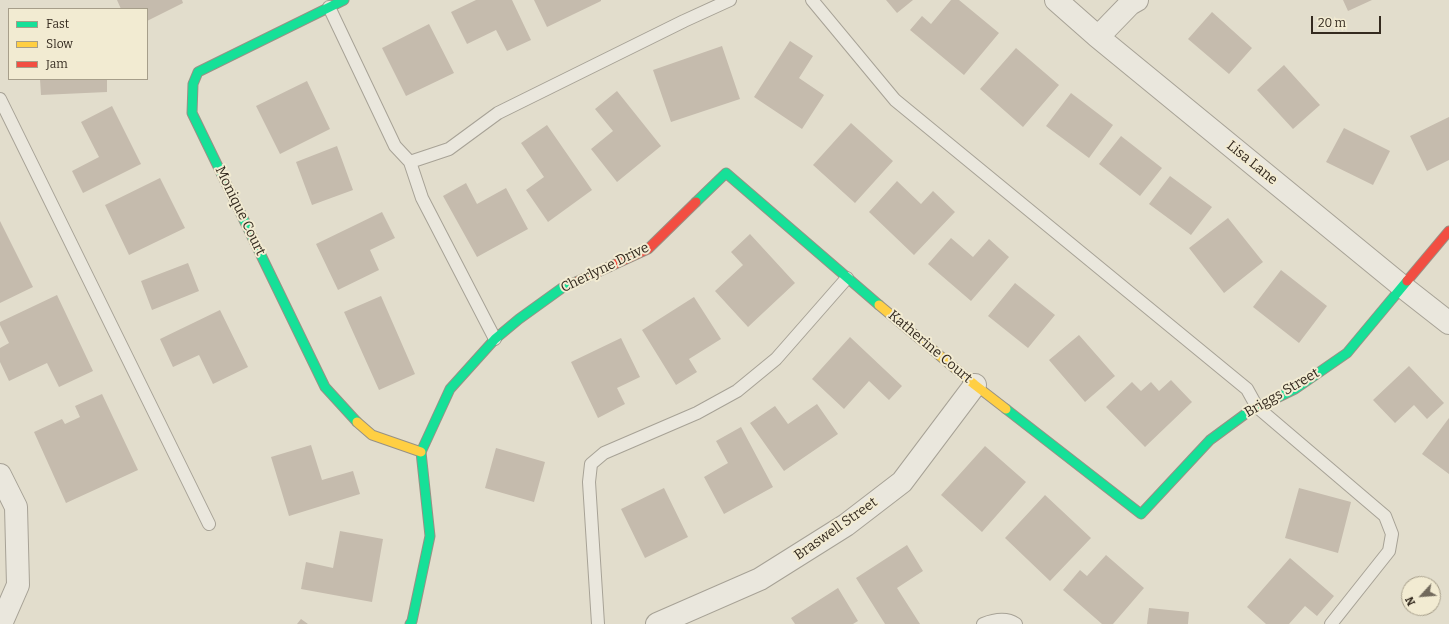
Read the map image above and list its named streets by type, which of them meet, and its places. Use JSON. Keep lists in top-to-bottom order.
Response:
{
  "streets": {
    "street": [
      "Lisa Lane",
      "Monique Court",
      "Cherlyne Drive",
      "Katherine Court",
      "Briggs Street",
      "Braswell Street"
    ]
  },
  "crossings": [
    ["Lisa Lane", "Briggs Street"],
    ["Monique Court", "Cherlyne Drive"],
    ["Cherlyne Drive", "Katherine Court"],
    ["Katherine Court", "Briggs Street"],
    ["Katherine Court", "Braswell Street"]
  ],
  "legend": ["Fast", "Slow", "Jam"],
  "scale_bar": "20 m",
  "north": "bottom left"
}
